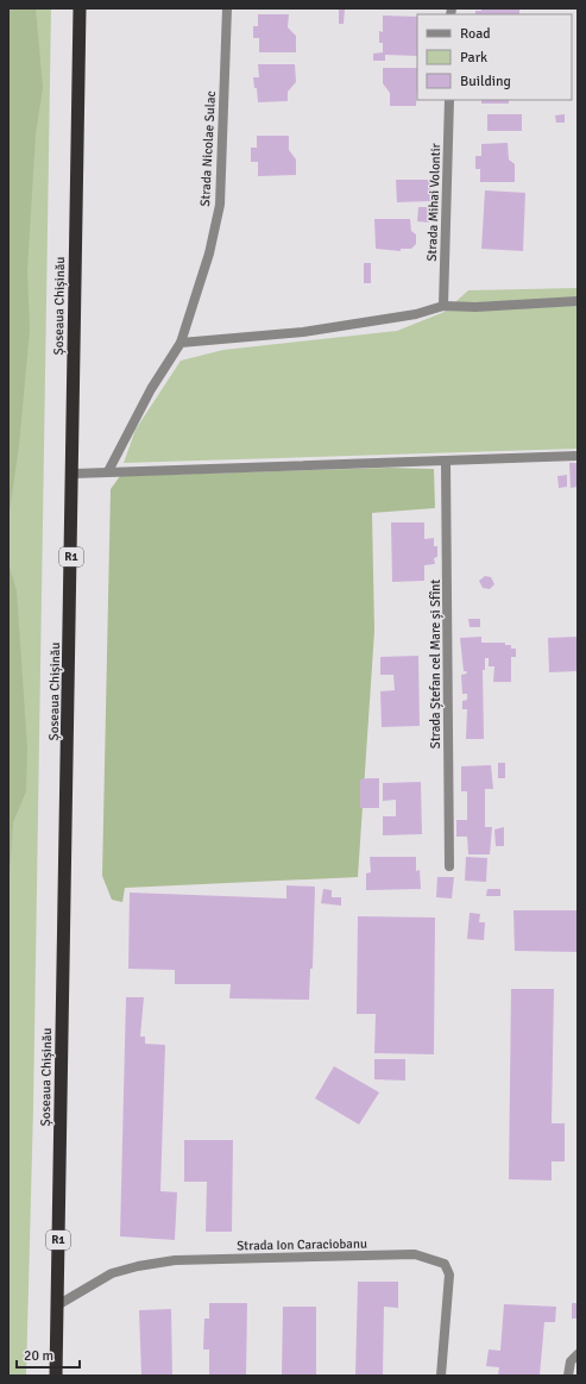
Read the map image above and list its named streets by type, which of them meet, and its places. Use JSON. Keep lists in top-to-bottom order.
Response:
{
  "streets": {
    "highway": ["Șoseaua Chișinău", "R1"],
    "street": [
      "Strada Nicolae Sulac",
      "Strada Mihai Volontir",
      "Strada Ștefan cel Mare și Sfînt",
      "Strada Ion Caraciobanu"
    ]
  },
  "crossings": [
    ["Șoseaua Chișinău", "Strada Ion Caraciobanu"]
  ],
  "legend": ["Road", "Park", "Building"],
  "scale_bar": "20 m"
}
